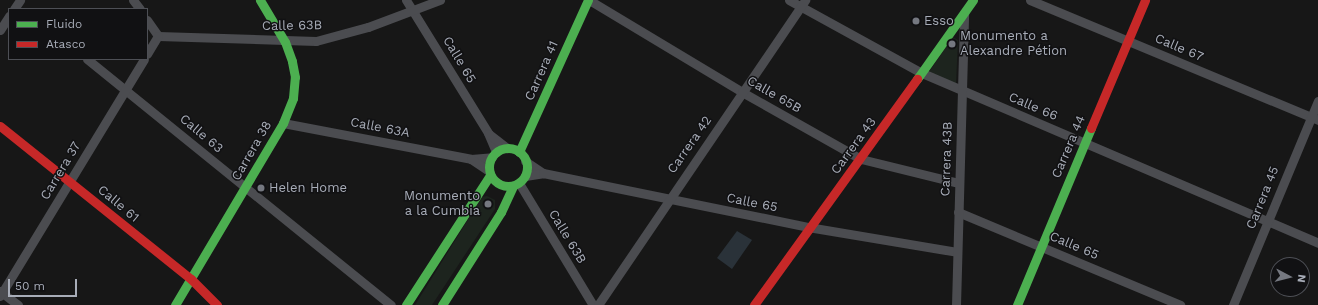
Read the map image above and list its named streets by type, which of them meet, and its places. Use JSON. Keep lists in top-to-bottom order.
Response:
{
  "streets": {
    "street": [
      "Calle 63B",
      "Calle 67",
      "Calle 65",
      "Carrera 41",
      "Calle 65B",
      "Calle 66",
      "Calle 63A",
      "Calle 63",
      "Carrera 42",
      "Carrera 43",
      "Carrera 44",
      "Carrera 38",
      "Carrera 43B",
      "Carrera 37",
      "Carrera 45",
      "Calle 61"
    ]
  },
  "crossings": [
    ["Calle 63B", "Calle 65"],
    ["Calle 63B", "Carrera 41"],
    ["Calle 63B", "Calle 63A"],
    ["Calle 63B", "Carrera 38"],
    ["Calle 67", "Carrera 44"],
    ["Calle 67", "Carrera 45"],
    ["Calle 65", "Carrera 41"],
    ["Calle 65", "Calle 63A"],
    ["Calle 65", "Carrera 42"],
    ["Calle 65", "Carrera 43"],
    ["Calle 65", "Carrera 44"],
    ["Calle 65", "Carrera 43B"],
    ["Carrera 41", "Calle 65B"],
    ["Carrera 41", "Calle 63A"],
    ["Calle 65B", "Carrera 42"],
    ["Calle 65B", "Carrera 43"],
    ["Calle 65B", "Carrera 43B"],
    ["Calle 66", "Carrera 42"],
    ["Calle 66", "Carrera 43"],
    ["Calle 66", "Carrera 44"],
    ["Calle 66", "Carrera 43B"],
    ["Calle 66", "Carrera 45"],
    ["Calle 63A", "Carrera 38"],
    ["Calle 63", "Carrera 38"],
    ["Calle 63", "Carrera 37"],
    ["Carrera 43", "Carrera 43B"],
    ["Carrera 38", "Calle 61"],
    ["Carrera 37", "Calle 61"]
  ],
  "places": [
    "Esso",
    "Monumento a Alexandre Pétion",
    "Helen Home",
    "Monumento a la Cumbia"
  ],
  "legend": ["Fluido", "Atasco"],
  "scale_bar": "50 m",
  "north": "right"
}
